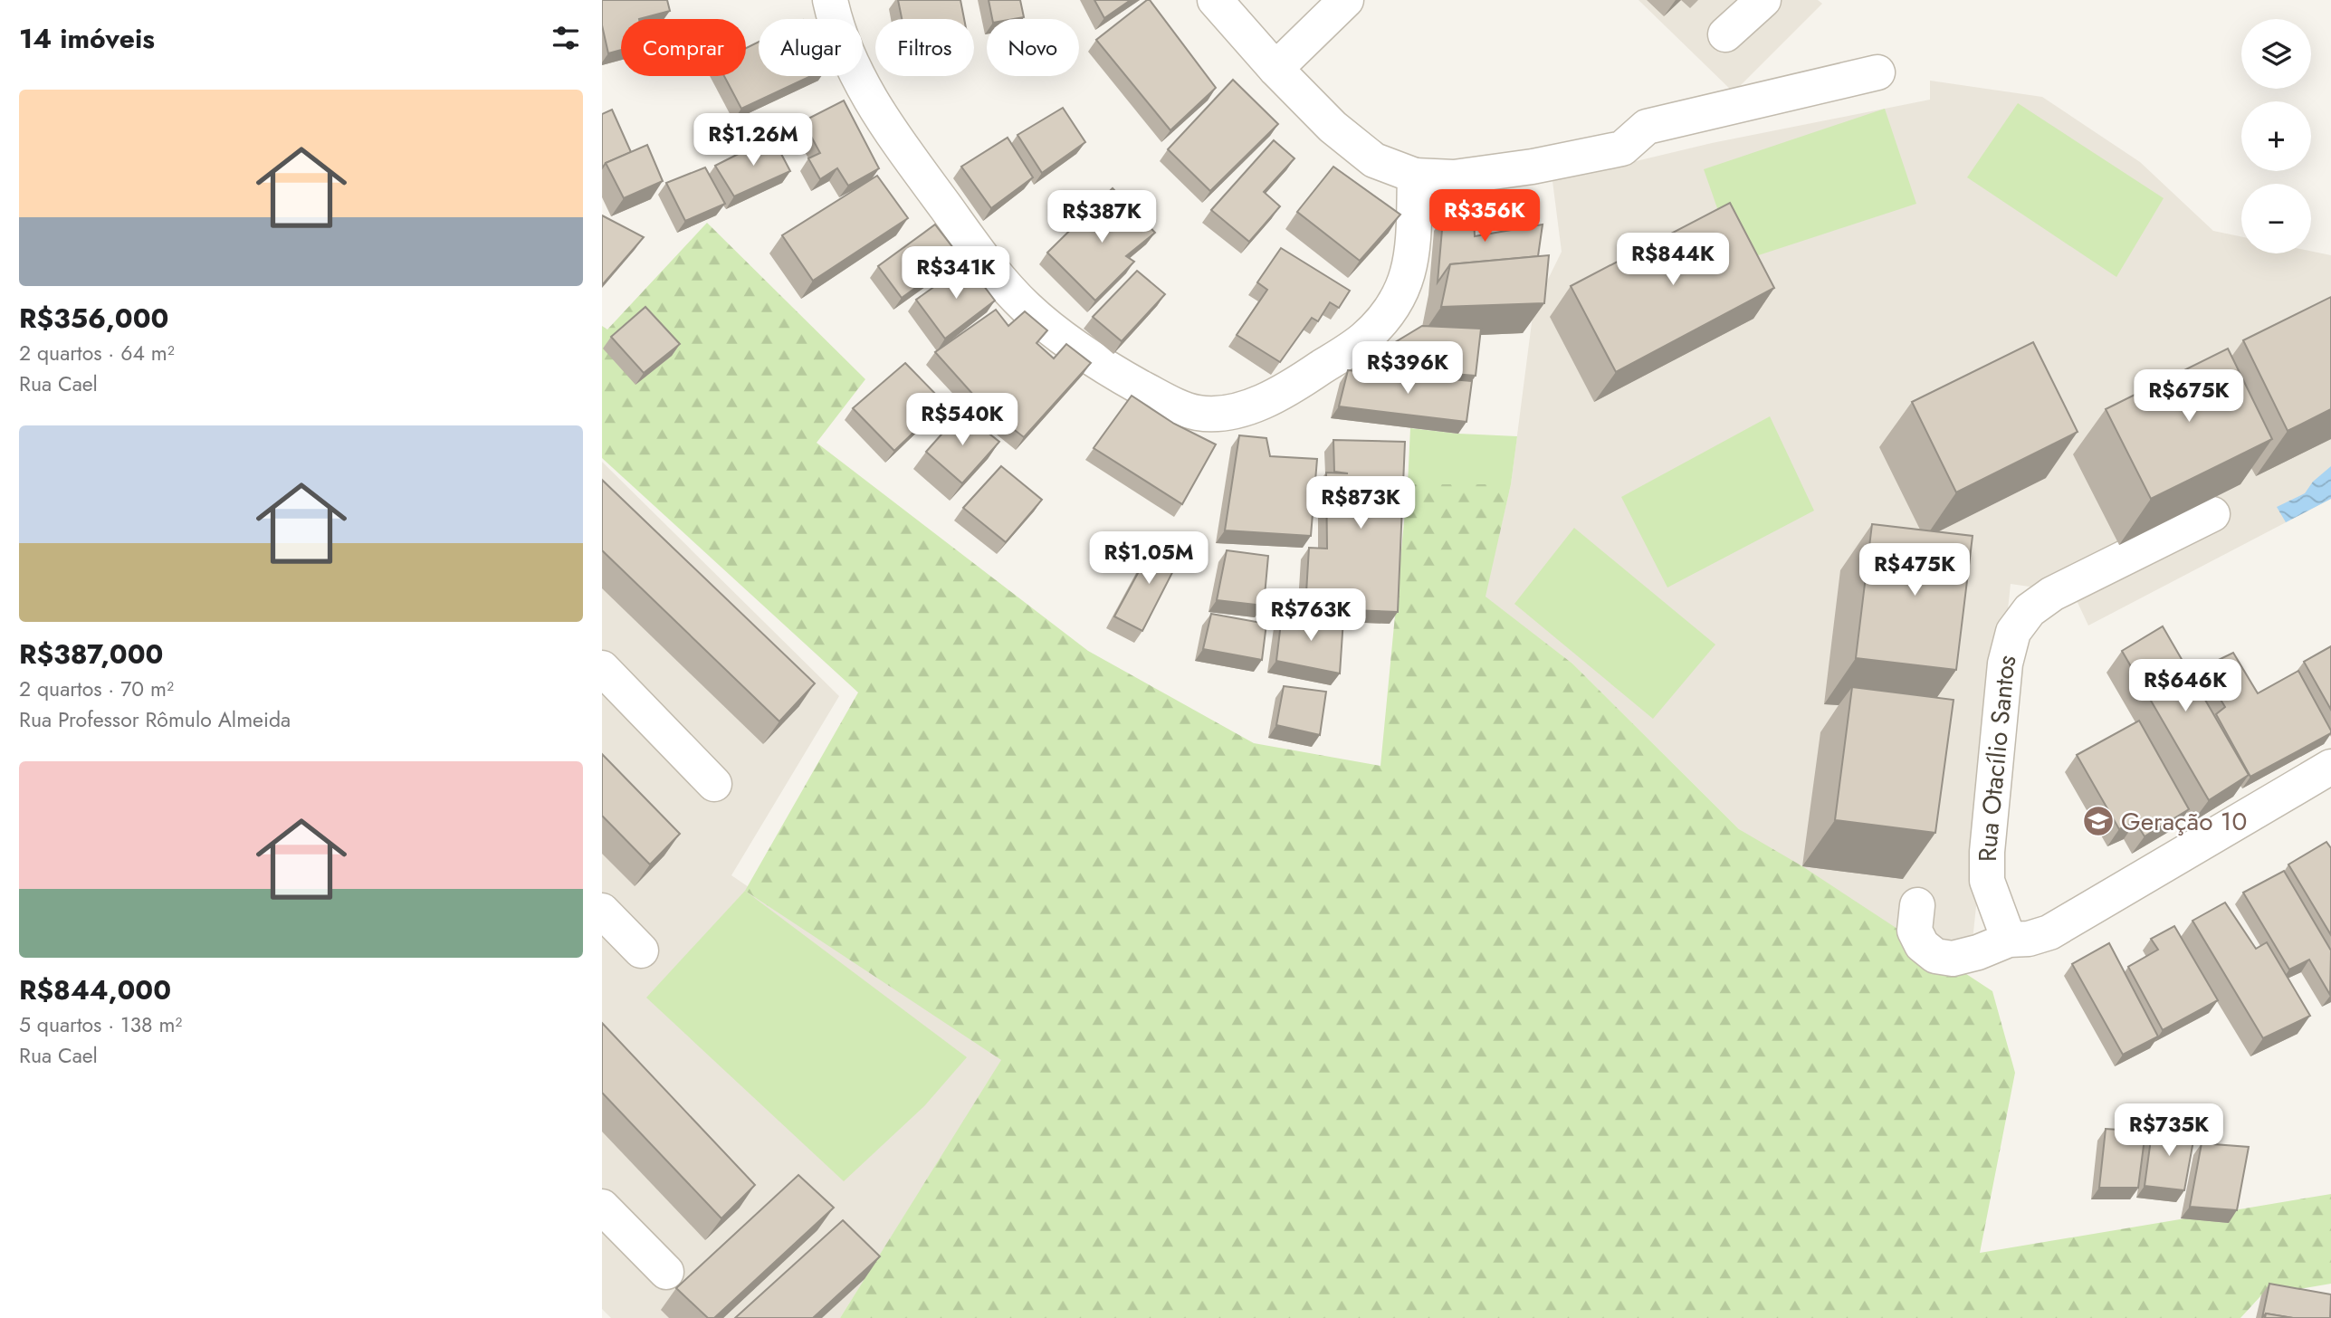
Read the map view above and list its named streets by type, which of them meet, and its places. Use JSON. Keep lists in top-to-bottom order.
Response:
{
  "streets": {
    "street": ["Rua Otacílio Santos"]
  },
  "places": {
    "school or university": ["Geração 10"]
  },
  "page": {
    "heading": "14 imóveis",
    "map_buttons": ["+", "−"],
    "chip": [
      "Comprar",
      "Alugar",
      "Filtros",
      "Novo"
    ],
    "list": [
      {
        "name": "R$356,000",
        "note": "2 quartos · 64 m² · Rua Cael"
      },
      {
        "name": "R$387,000",
        "note": "2 quartos · 70 m² · Rua Professor Rômulo Almeida"
      },
      {
        "name": "R$844,000",
        "note": "5 quartos · 138 m² · Rua Cael"
      }
    ],
    "price": [
      "R$1.26M",
      "R$356K",
      "R$387K",
      "R$844K",
      "R$341K",
      "R$396K",
      "R$675K",
      "R$540K",
      "R$873K",
      "R$1.05M",
      "R$475K",
      "R$763K",
      "R$646K",
      "R$735K"
    ]
  }
}
